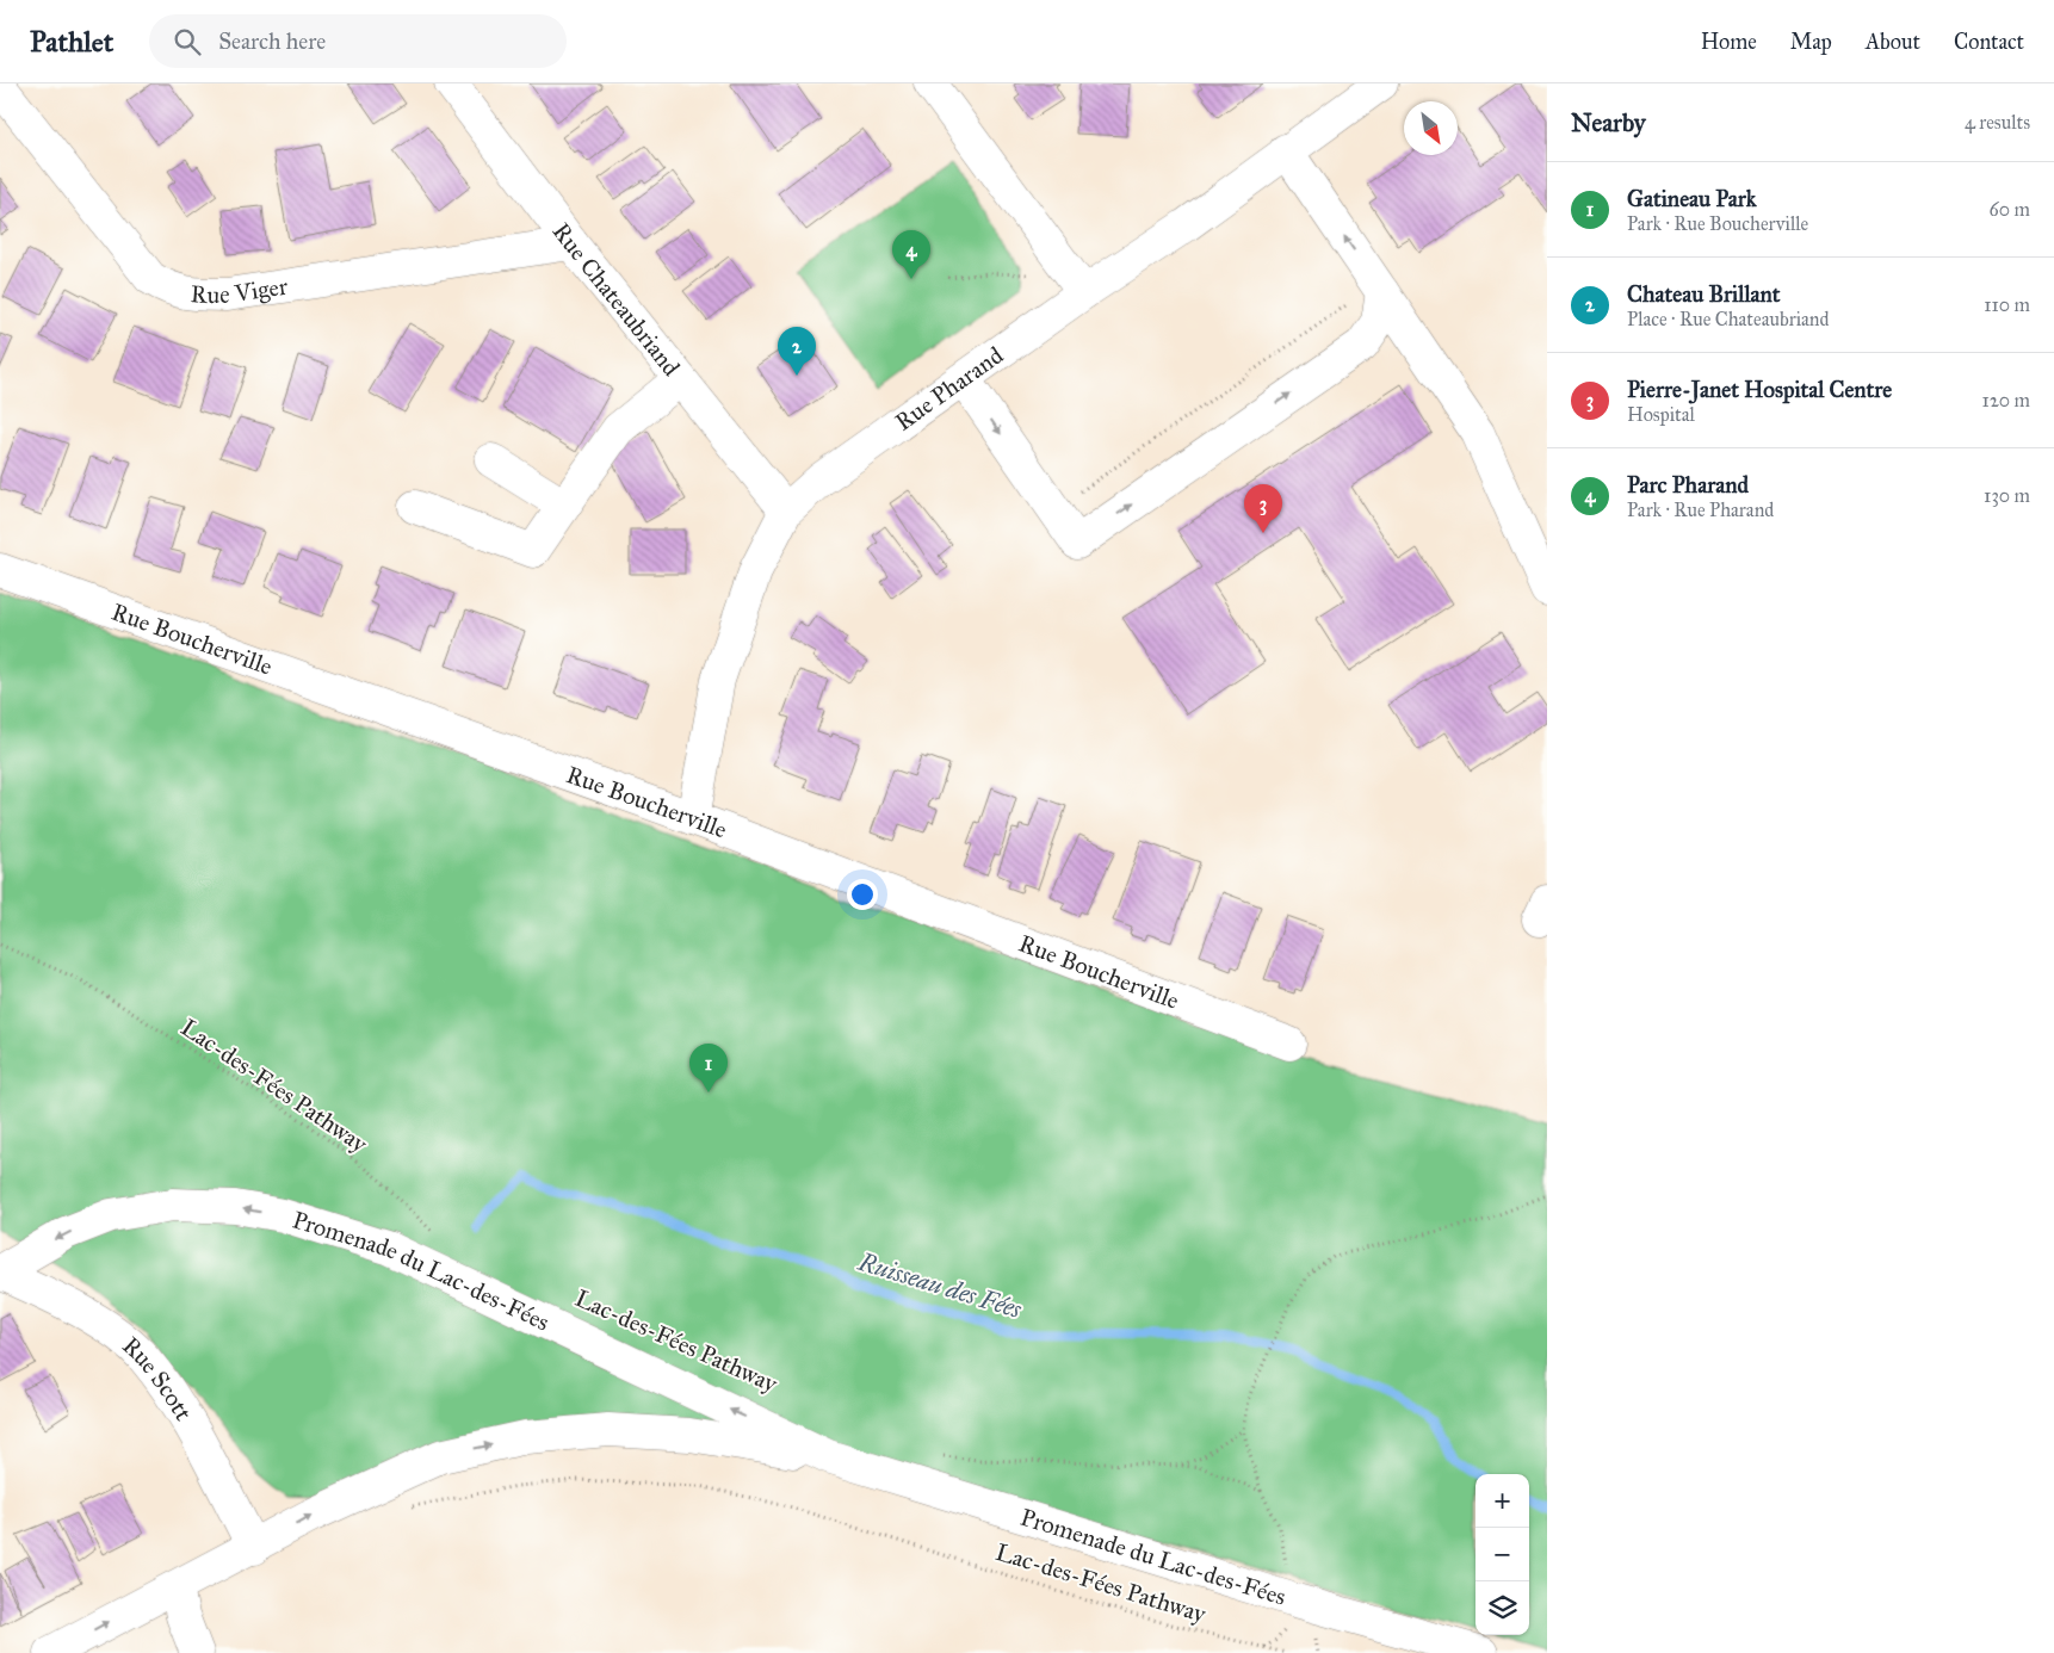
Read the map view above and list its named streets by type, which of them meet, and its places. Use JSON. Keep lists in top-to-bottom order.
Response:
{
  "streets": {
    "street": [
      "Rue Viger",
      "Rue Chateaubriand",
      "Rue Pharand",
      "Rue Boucherville",
      "Promenade du Lac-des-Fées",
      "Rue Scott"
    ],
    "path": ["Lac-des-Fées Pathway"]
  },
  "crossings": [
    ["Rue Viger", "Rue Chateaubriand"],
    ["Rue Chateaubriand", "Rue Pharand"],
    ["Rue Pharand", "Rue Boucherville"],
    ["Promenade du Lac-des-Fées", "Rue Scott"]
  ],
  "water": ["Ruisseau des Fées"],
  "north": "bottom right",
  "page": {
    "header": "Pathlet",
    "search": "Search here",
    "nav": [
      "Home",
      "Map",
      "About",
      "Contact"
    ],
    "heading": ["Nearby", "4 results"],
    "list": [
      {
        "mark": "1",
        "name": "Gatineau Park",
        "note": "Park · Rue Boucherville",
        "value": "60 m"
      },
      {
        "mark": "2",
        "name": "Chateau Brillant",
        "note": "Place · Rue Chateaubriand",
        "value": "110 m"
      },
      {
        "mark": "3",
        "name": "Pierre-Janet Hospital Centre",
        "note": "Hospital",
        "value": "120 m"
      },
      {
        "mark": "4",
        "name": "Parc Pharand",
        "note": "Park · Rue Pharand",
        "value": "130 m"
      }
    ],
    "pins": [
      "4",
      "2",
      "3",
      "1"
    ],
    "map_buttons": ["+", "−"]
  }
}
